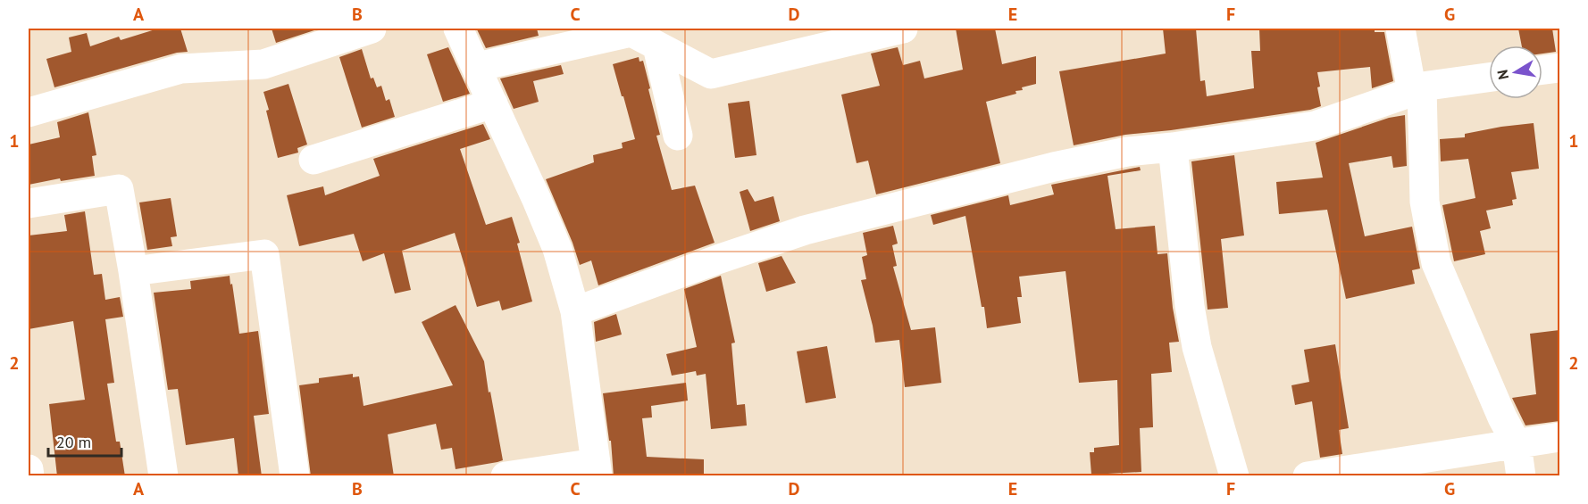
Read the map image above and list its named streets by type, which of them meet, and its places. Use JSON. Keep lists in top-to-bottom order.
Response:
{
  "scale_bar": "20 m",
  "north": "left",
  "grid": {
    "columns": [
      "A",
      "B",
      "C",
      "D",
      "E",
      "F",
      "G"
    ],
    "rows": ["1", "2"]
  }
}
